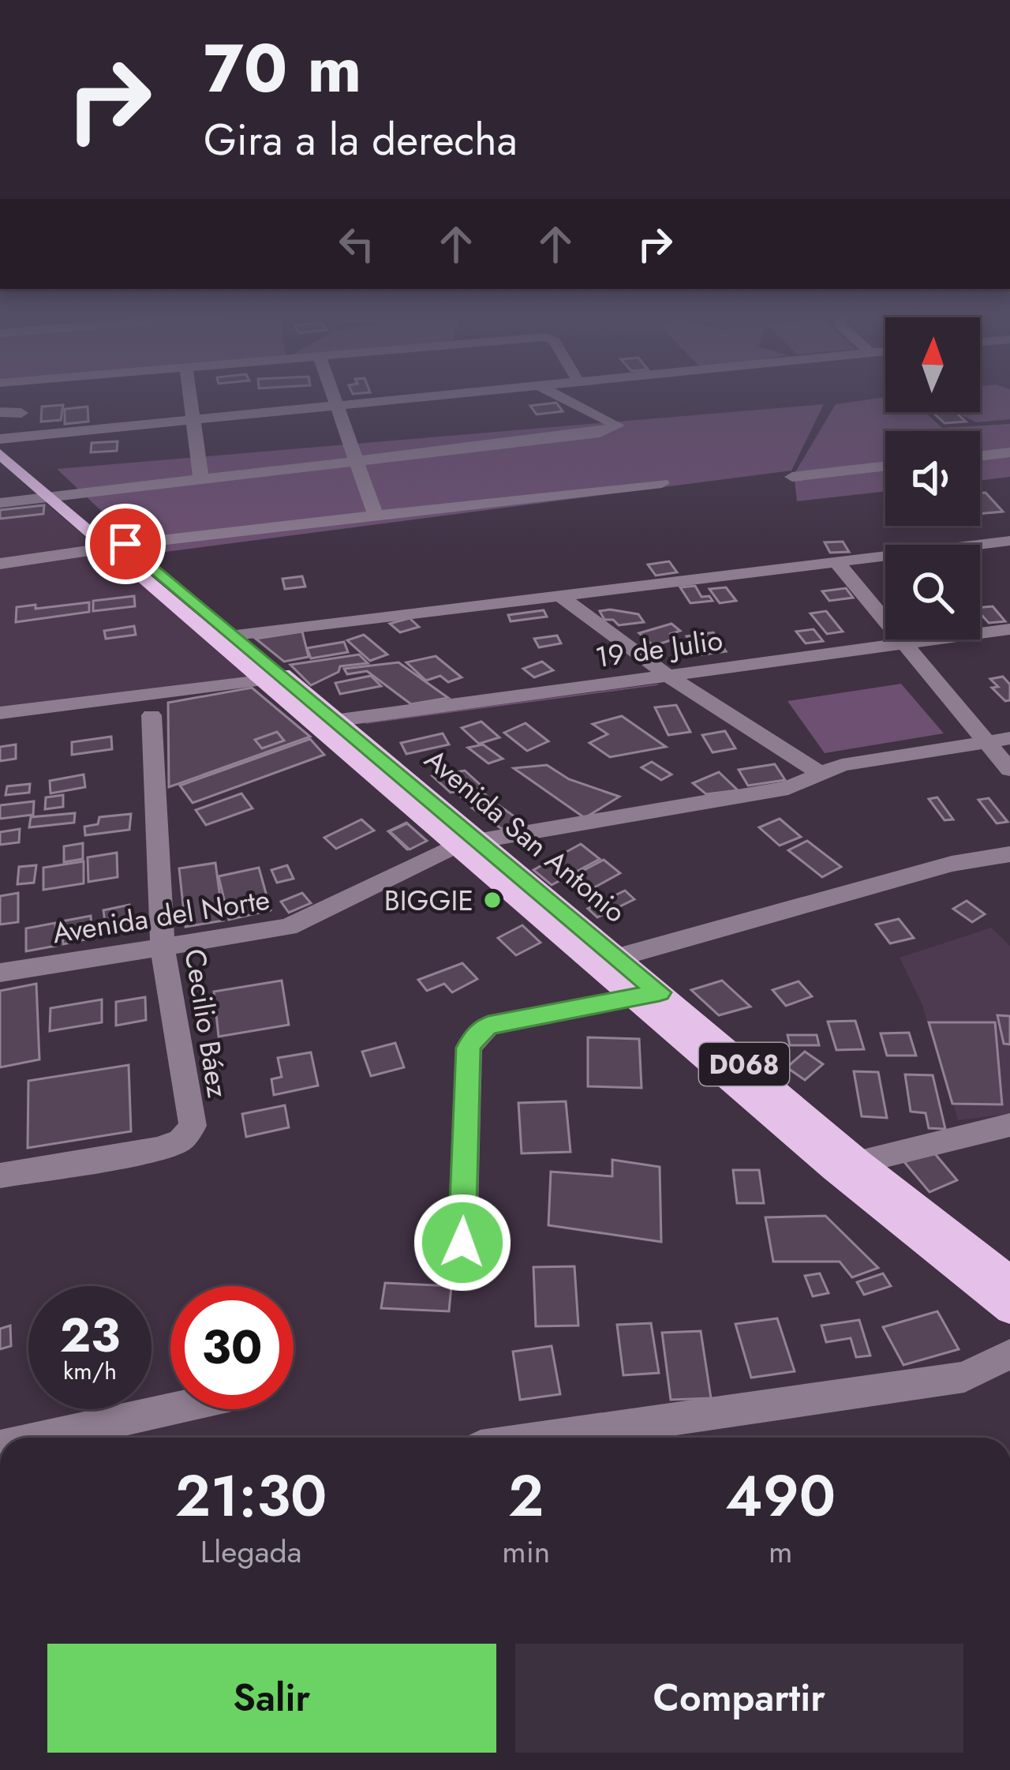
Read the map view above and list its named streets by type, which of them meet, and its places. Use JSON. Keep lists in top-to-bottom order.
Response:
{
  "streets": {
    "main road": ["Avenida San Antonio", "D068"],
    "street": ["19 de Julio", "Avenida del Norte", "Cecilio Báez"]
  },
  "crossings": [
    ["19 de Julio", "Avenida San Antonio"],
    ["Avenida San Antonio", "Avenida del Norte"],
    ["Avenida del Norte", "Cecilio Báez"]
  ],
  "places": ["BIGGIE"],
  "north": "top",
  "page": {
    "turn": ["70 m", "Gira a la derecha"],
    "speed": "23 km/h",
    "limit": "30",
    "eta": [
      "21:30",
      "Llegada",
      "2",
      "min",
      "490",
      "m"
    ],
    "buttons": ["Salir", "Compartir"]
  }
}
